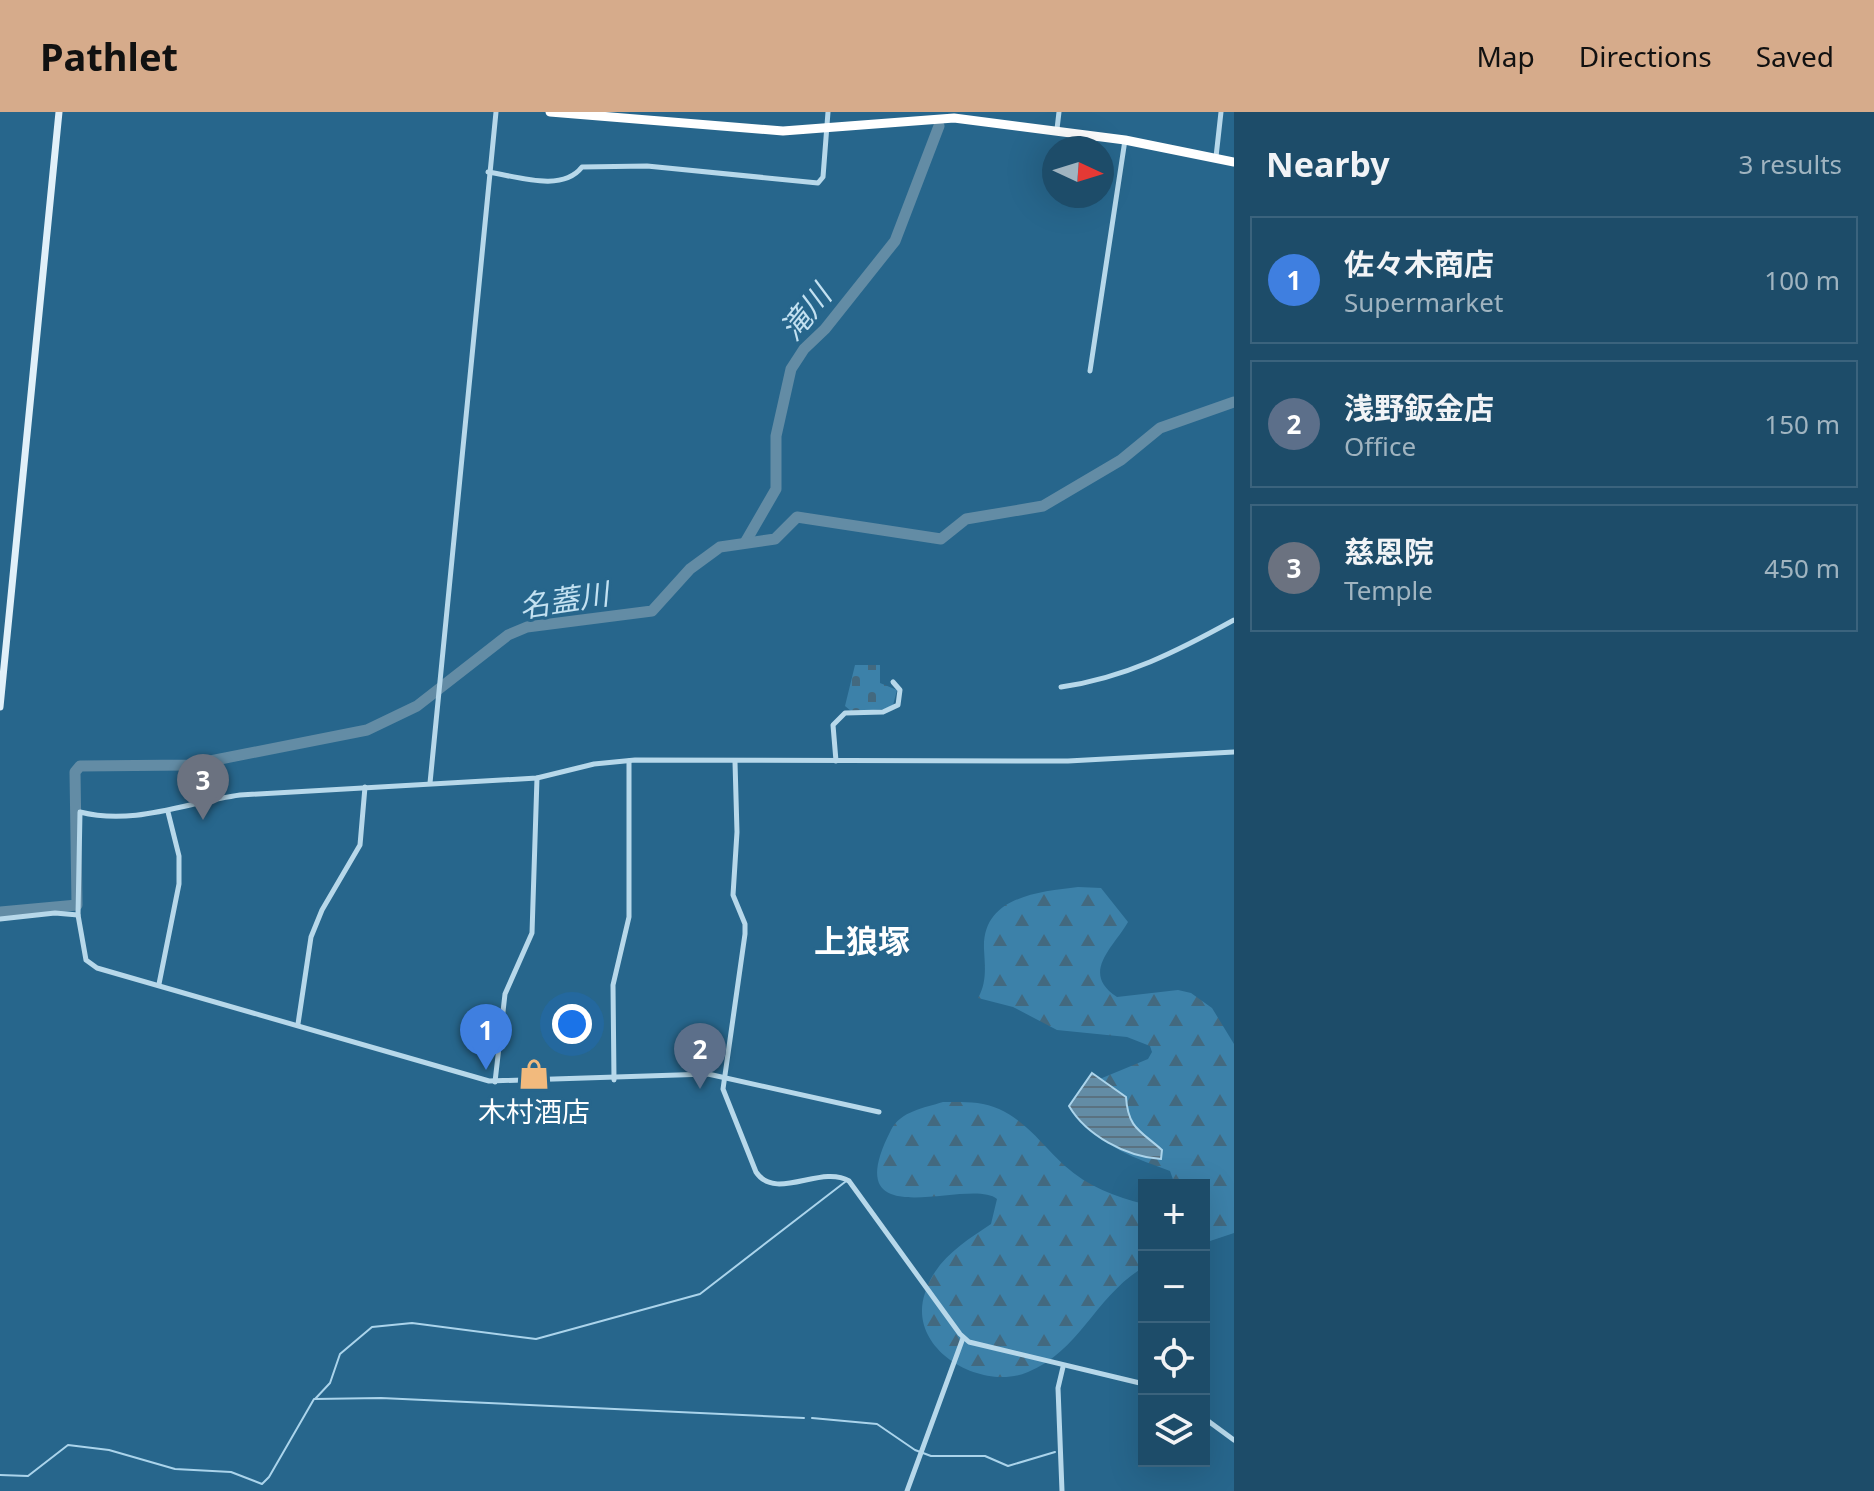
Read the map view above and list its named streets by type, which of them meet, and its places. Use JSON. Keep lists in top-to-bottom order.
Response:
{
  "districts": ["上狼塚"],
  "water": ["滝川", "名蓋川"],
  "places": {
    "shop": ["木村酒店"]
  },
  "north": "right",
  "page": {
    "header": "Pathlet",
    "nav": ["Map", "Directions", "Saved"],
    "heading": ["Nearby", "3 results"],
    "list": [
      {
        "mark": "1",
        "name": "佐々木商店",
        "note": "Supermarket",
        "value": "100 m"
      },
      {
        "mark": "2",
        "name": "浅野鈑金店",
        "note": "Office",
        "value": "150 m"
      },
      {
        "mark": "3",
        "name": "慈恩院",
        "note": "Temple",
        "value": "450 m"
      }
    ],
    "pins": ["3", "1", "2"],
    "map_buttons": ["+", "−"]
  }
}
